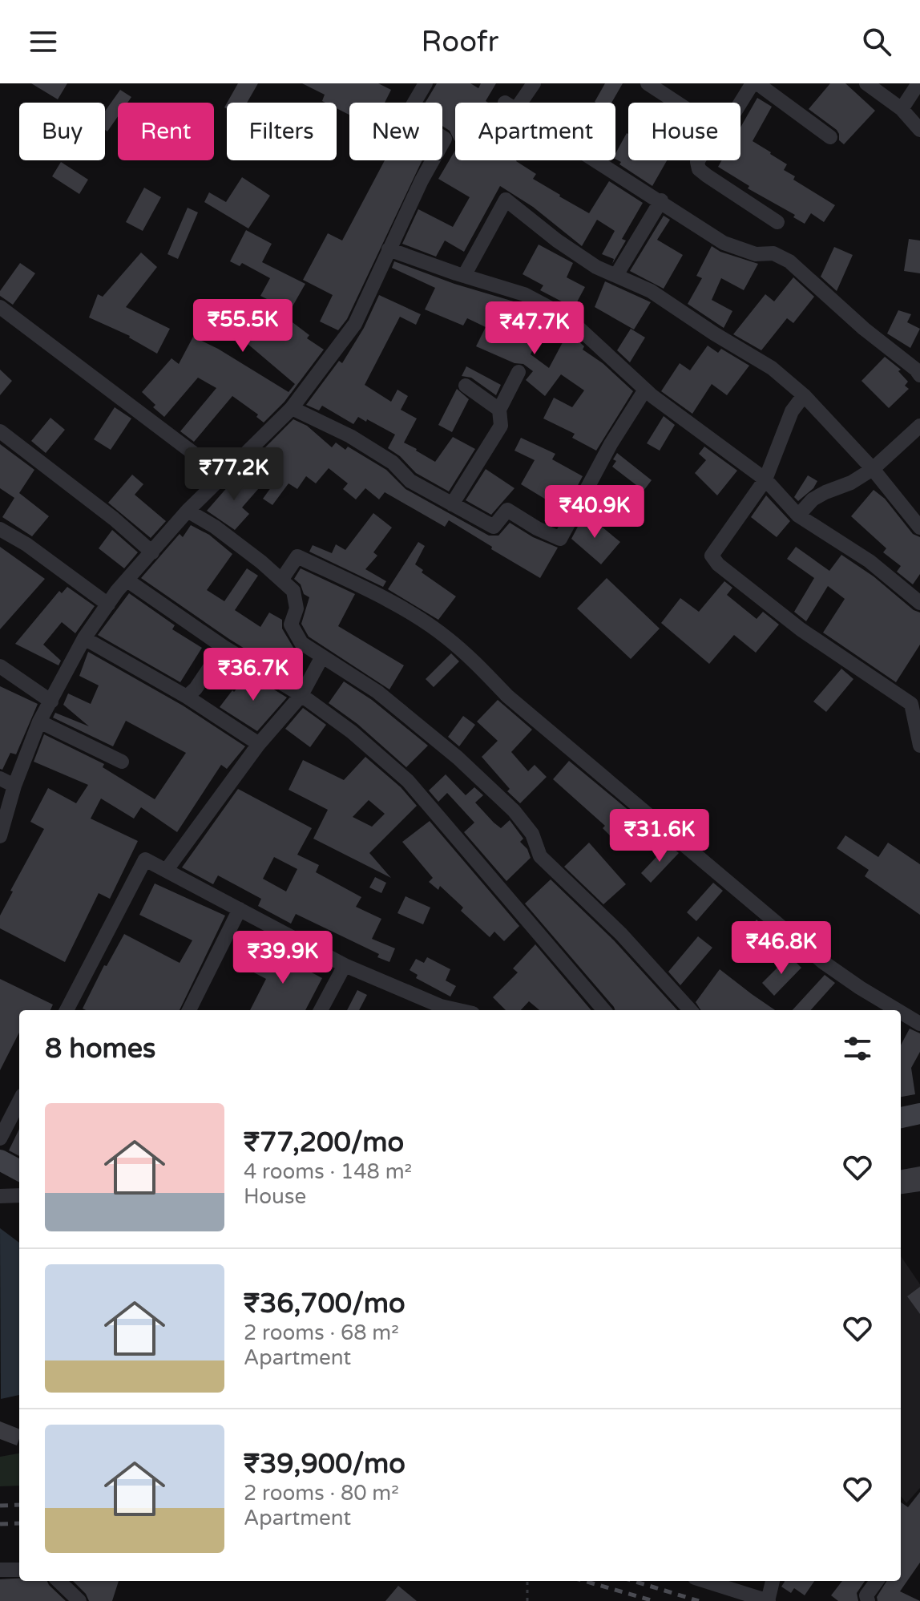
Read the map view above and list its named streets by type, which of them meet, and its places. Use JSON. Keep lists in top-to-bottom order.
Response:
{
  "page": {
    "header": "Roofr",
    "chip": [
      "Buy",
      "Rent",
      "Filters",
      "New",
      "Apartment",
      "House"
    ],
    "price": [
      "₹55.5K",
      "₹47.7K",
      "₹77.2K",
      "₹40.9K",
      "₹36.7K",
      "₹31.6K",
      "₹46.8K",
      "₹39.9K"
    ],
    "heading": "8 homes",
    "list": [
      {
        "name": "₹77,200/mo",
        "note": "4 rooms · 148 m² · House"
      },
      {
        "name": "₹36,700/mo",
        "note": "2 rooms · 68 m² · Apartment"
      },
      {
        "name": "₹39,900/mo",
        "note": "2 rooms · 80 m² · Apartment"
      }
    ]
  }
}
